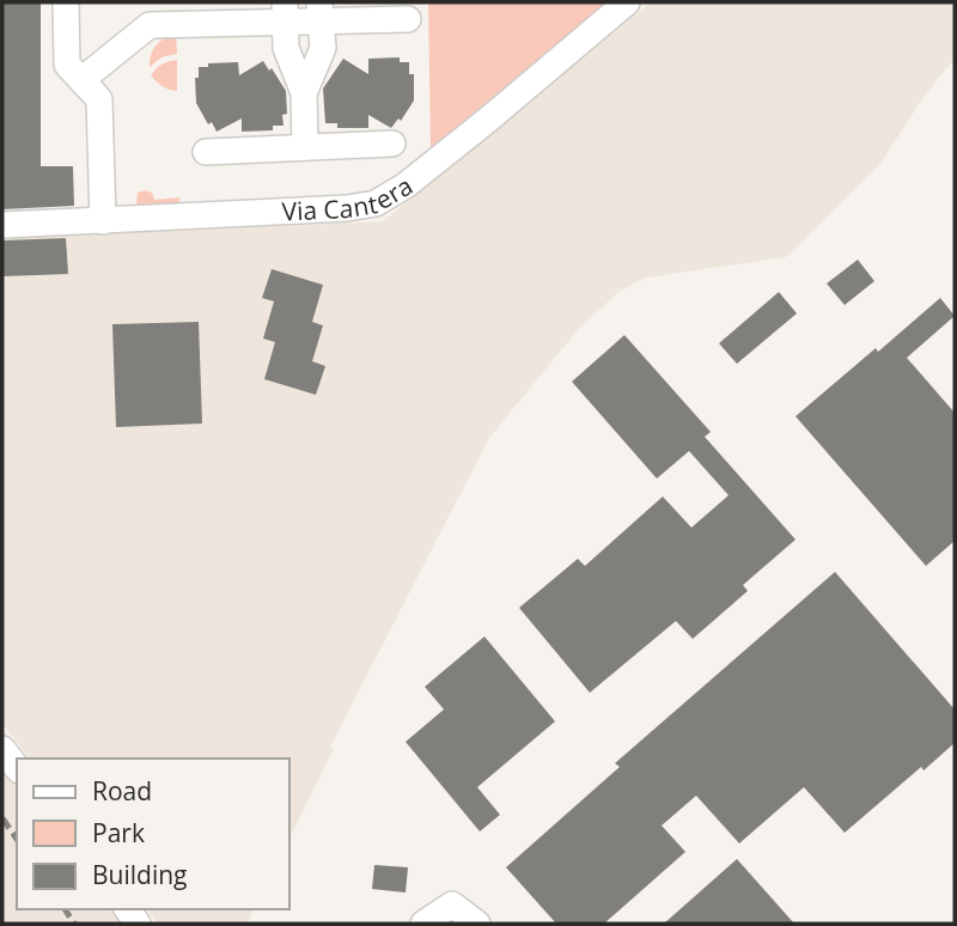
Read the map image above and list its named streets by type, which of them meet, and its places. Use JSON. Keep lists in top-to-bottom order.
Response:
{
  "streets": {
    "street": ["Via Cantera"]
  },
  "legend": ["Road", "Park", "Building"]
}
